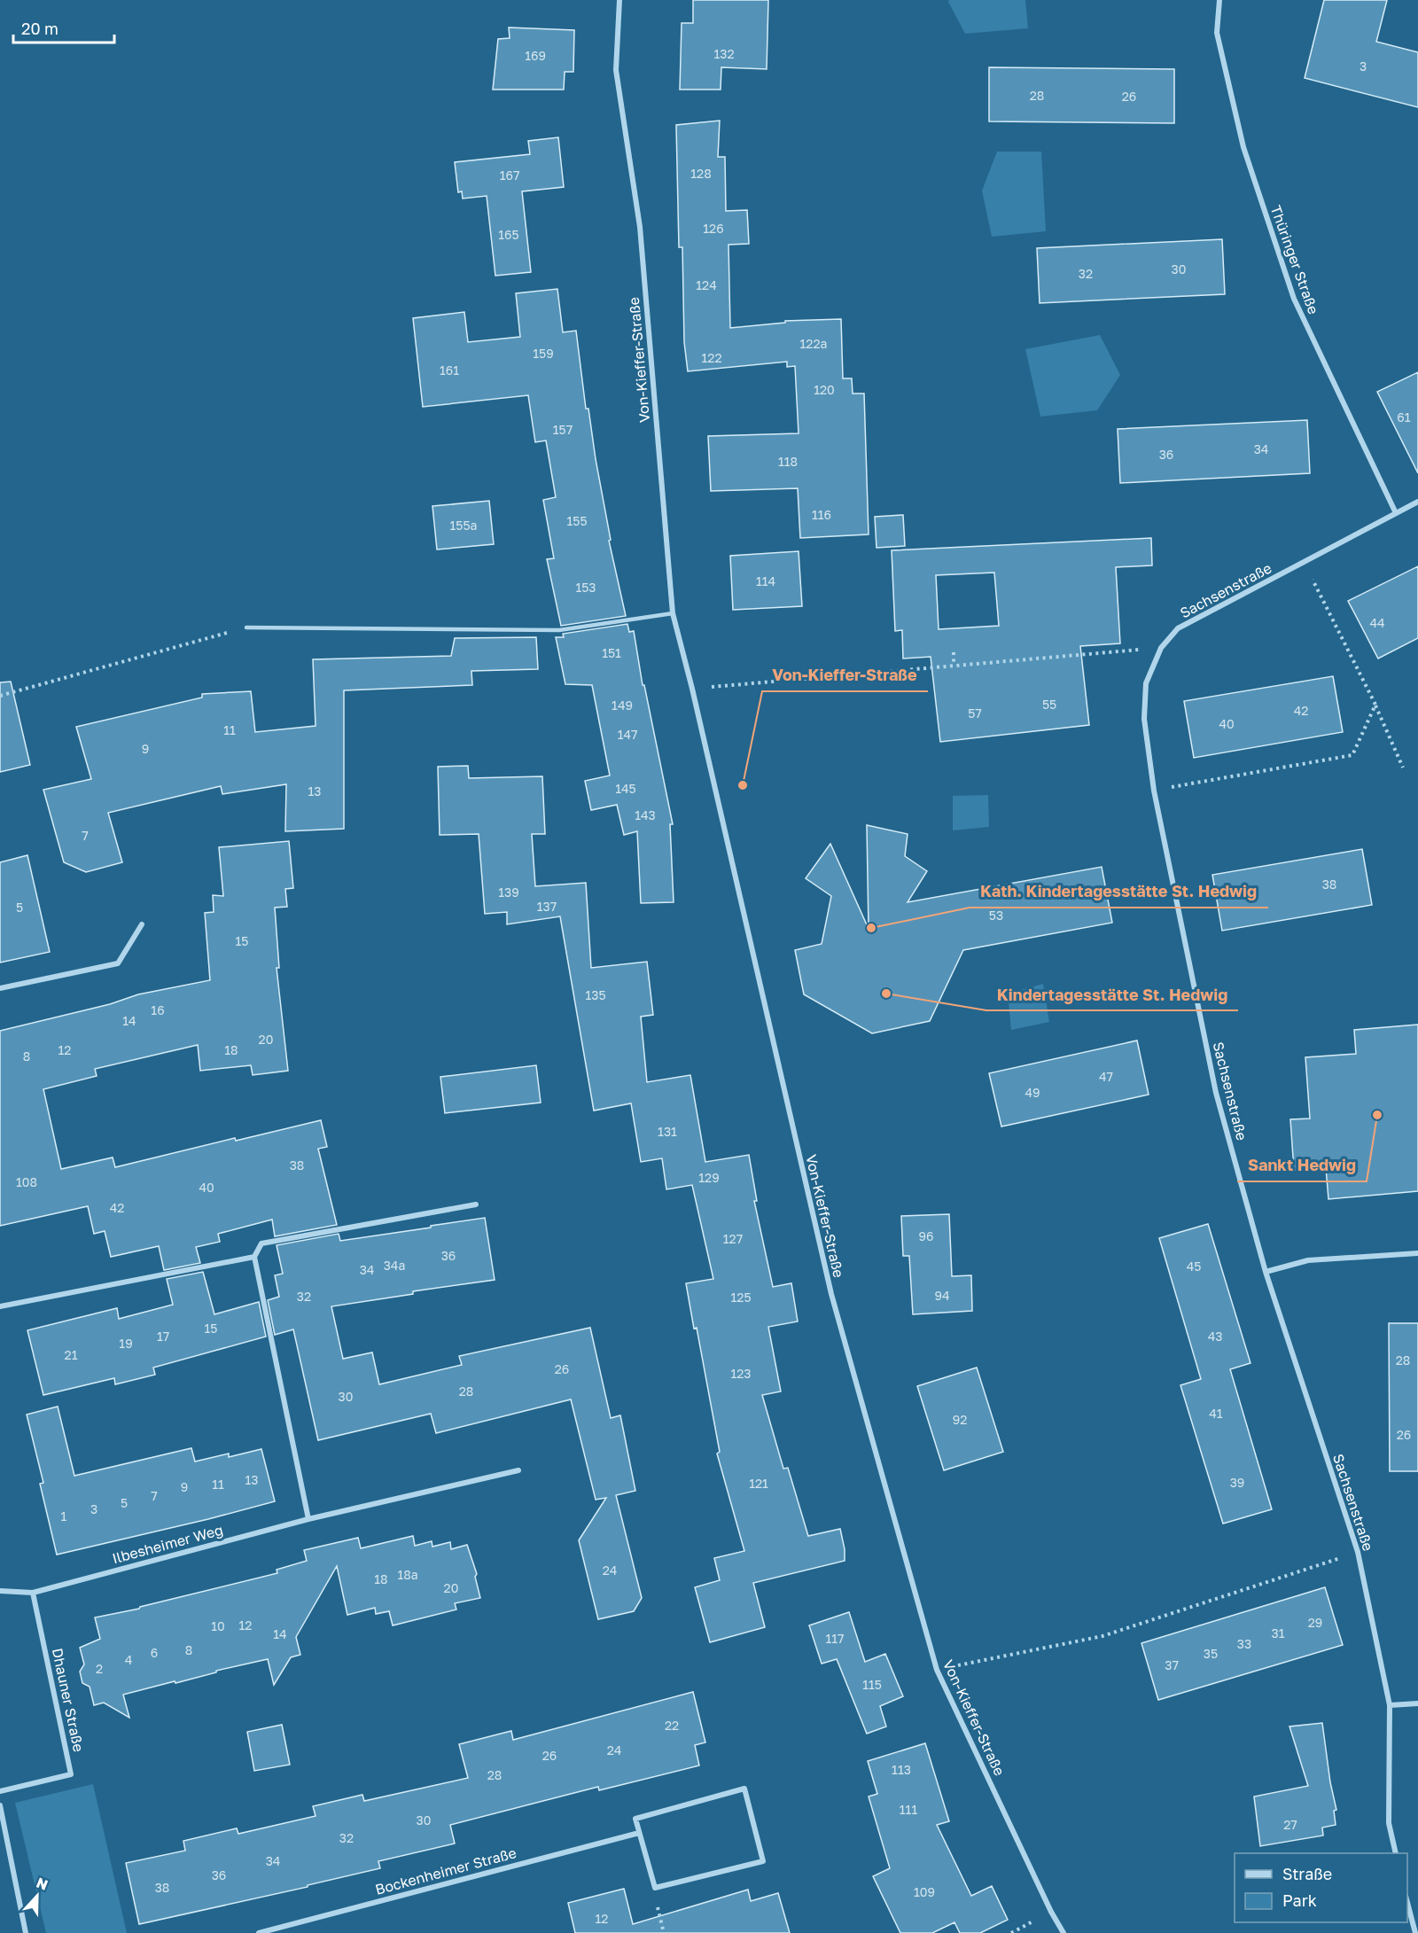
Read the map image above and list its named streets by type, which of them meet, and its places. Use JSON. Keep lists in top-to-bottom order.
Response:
{
  "streets": {
    "street": [
      "Thüringer Straße",
      "Von-Kieffer-Straße",
      "Sachsenstraße",
      "Ilbesheimer Weg",
      "Dhauner Straße",
      "Bockenheimer Straße"
    ]
  },
  "crossings": [
    ["Thüringer Straße", "Sachsenstraße"],
    ["Ilbesheimer Weg", "Dhauner Straße"]
  ],
  "places": [
    "Von-Kieffer-Straße",
    "Kath. Kindertagesstätte St. Hedwig",
    "Kindertagesstätte St. Hedwig",
    "Sankt Hedwig"
  ],
  "house_numbers": [
    "132",
    "169",
    "3",
    "28",
    "26",
    "128",
    "167",
    "126",
    "165",
    "30",
    "32",
    "124",
    "122a",
    "159",
    "122",
    "161",
    "120",
    "61",
    "157",
    "34",
    "36",
    "118",
    "116",
    "155",
    "155a",
    "114",
    "153",
    "44",
    "151",
    "55",
    "149",
    "42",
    "57",
    "40",
    "11",
    "147",
    "9",
    "145",
    "13",
    "143",
    "7",
    "38",
    "139",
    "137",
    "5",
    "53",
    "15",
    "135",
    "16",
    "14",
    "20",
    "12",
    "18",
    "8",
    "47",
    "49",
    "131",
    "38",
    "129",
    "108",
    "40",
    "42",
    "96",
    "127",
    "36",
    "34a",
    "45",
    "34",
    "94",
    "32",
    "125",
    "15",
    "17",
    "43",
    "19",
    "21",
    "28",
    "26",
    "123",
    "28",
    "30",
    "41",
    "92",
    "26",
    "13",
    "39",
    "121",
    "11",
    "9",
    "7",
    "5",
    "3",
    "1",
    "24",
    "18a",
    "18",
    "20",
    "29",
    "12",
    "10",
    "31",
    "14",
    "117",
    "33",
    "8",
    "6",
    "35",
    "4",
    "37",
    "2",
    "115",
    "22",
    "24",
    "26",
    "113",
    "28",
    "111",
    "30",
    "27",
    "32",
    "34",
    "36",
    "38",
    "109",
    "12"
  ],
  "legend": ["Straße", "Park"],
  "scale_bar": "20 m",
  "north": "top"
}
